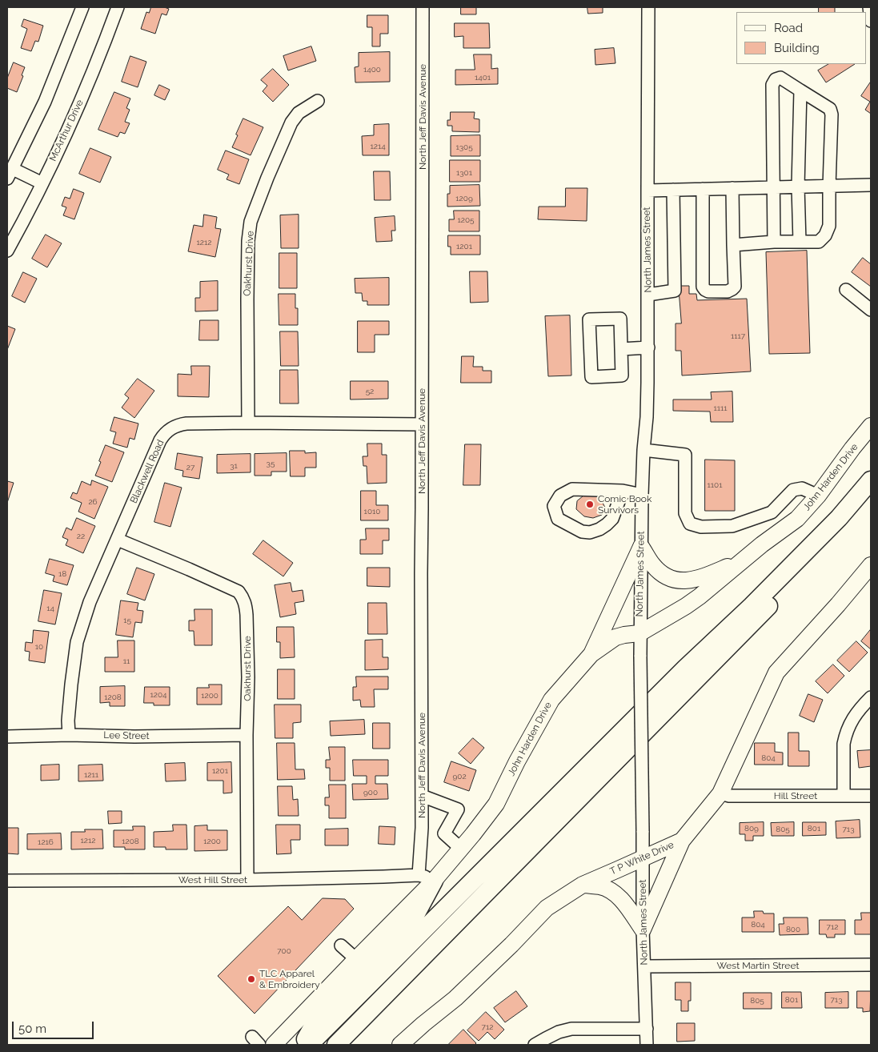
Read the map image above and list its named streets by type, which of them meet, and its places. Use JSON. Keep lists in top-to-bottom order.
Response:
{
  "streets": {
    "main road": ["John Harden Drive", "T P White Drive"],
    "street": [
      "North Jeff Davis Avenue",
      "McArthur Drive",
      "North James Street",
      "Oakhurst Drive",
      "Blackwell Road",
      "Lee Street",
      "Hill Street",
      "West Hill Street",
      "West Martin Street"
    ]
  },
  "crossings": [
    ["North Jeff Davis Avenue", "Blackwell Road"],
    ["North Jeff Davis Avenue", "John Harden Drive"],
    ["North Jeff Davis Avenue", "West Hill Street"],
    ["North James Street", "John Harden Drive"],
    ["North James Street", "T P White Drive"],
    ["North James Street", "West Martin Street"],
    ["Oakhurst Drive", "Blackwell Road"],
    ["Oakhurst Drive", "Lee Street"],
    ["Oakhurst Drive", "West Hill Street"],
    ["Blackwell Road", "Lee Street"],
    ["John Harden Drive", "West Hill Street"],
    ["Hill Street", "T P White Drive"]
  ],
  "places": ["Comic Book Survivors", "TLC Apparel & Embroidery"],
  "house_numbers": [
    "1400",
    "1401",
    "1214",
    "1305",
    "1301",
    "1209",
    "1205",
    "1212",
    "1201",
    "1117",
    "52",
    "1111",
    "35",
    "31",
    "27",
    "1101",
    "26",
    "1010",
    "22",
    "18",
    "14",
    "15",
    "10",
    "11",
    "1204",
    "1200",
    "1208",
    "804",
    "1201",
    "1211",
    "902",
    "900",
    "809",
    "801",
    "805",
    "713",
    "1212",
    "1208",
    "1200",
    "1216",
    "804",
    "712",
    "800",
    "700",
    "801",
    "713",
    "805",
    "712"
  ],
  "legend": ["Road", "Building"],
  "scale_bar": "50 m"
}
